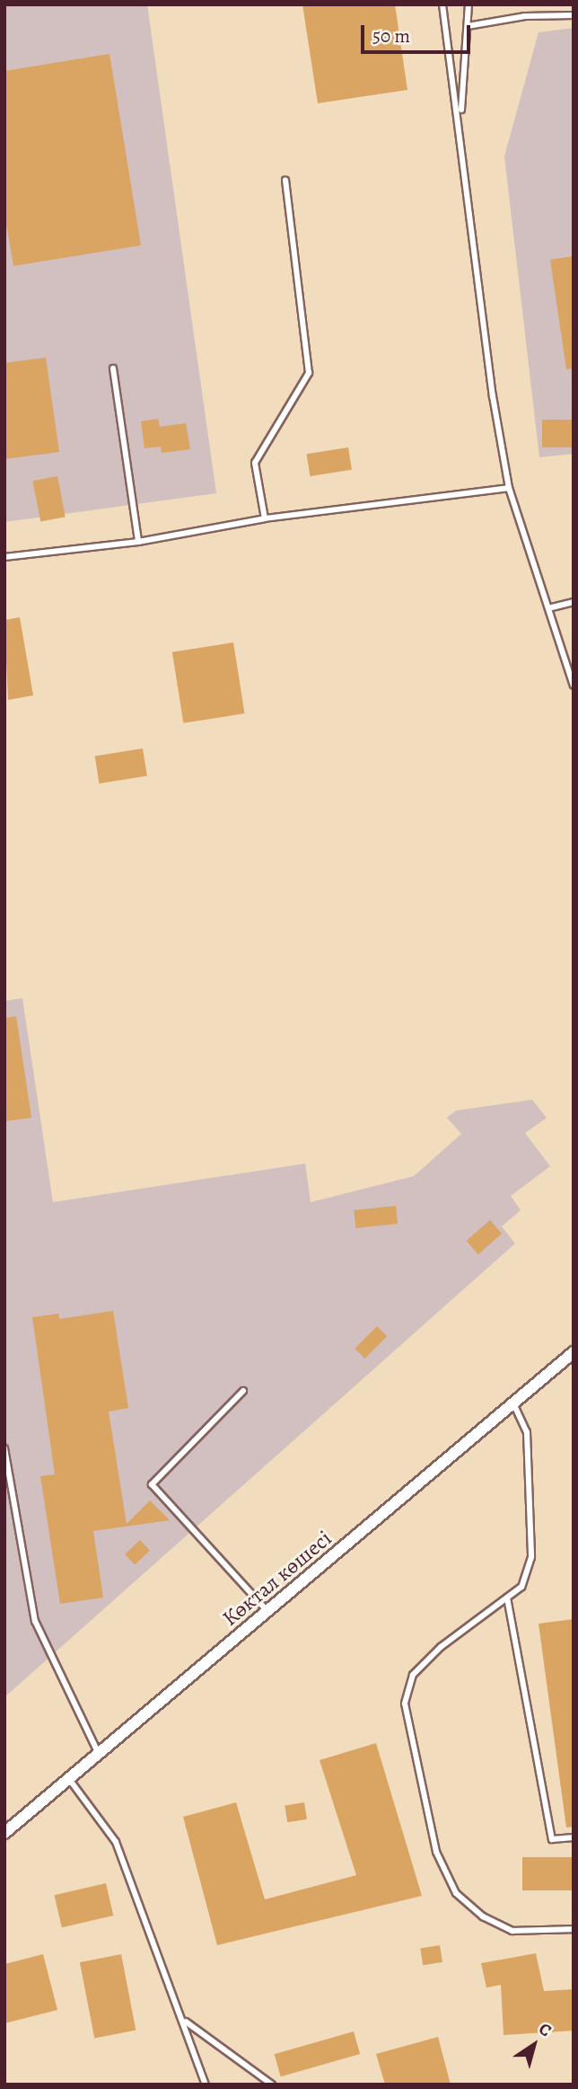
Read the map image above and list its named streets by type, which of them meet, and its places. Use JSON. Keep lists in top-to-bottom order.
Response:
{
  "streets": {
    "street": ["Көктал көшесі"]
  },
  "scale_bar": "50 m",
  "north": "top right"
}
